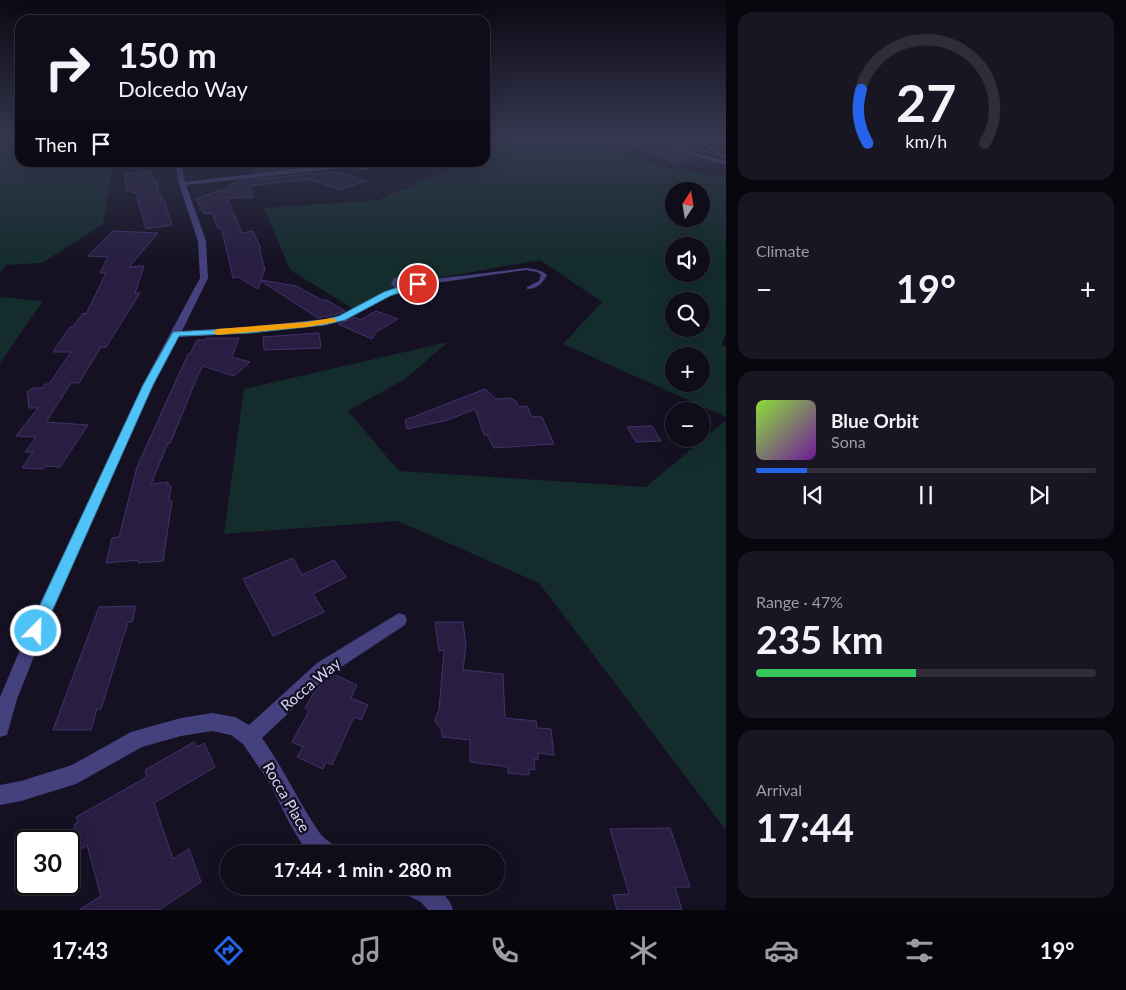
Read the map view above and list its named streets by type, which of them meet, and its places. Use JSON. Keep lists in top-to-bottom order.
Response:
{
  "streets": {
    "street": ["Rocca Way", "Rocca Place"]
  },
  "crossings": [
    ["Rocca Way", "Rocca Place"]
  ],
  "north": "top",
  "page": {
    "turn": ["150 m", "Dolcedo Way"],
    "then": "Then",
    "map_buttons": ["+", "−"],
    "tile": [
      "Climate",
      ["Range · 47%", "235 km"],
      ["Arrival", "17:44"]
    ],
    "heat": ["−", "19°", "+"],
    "song": ["Blue Orbit", "Sona"],
    "limit": "30",
    "trip": "17:44 · 1 min · 280 m",
    "tabs": ["17:43", "19°"],
    "gauge": ["27", "km/h"]
  }
}
